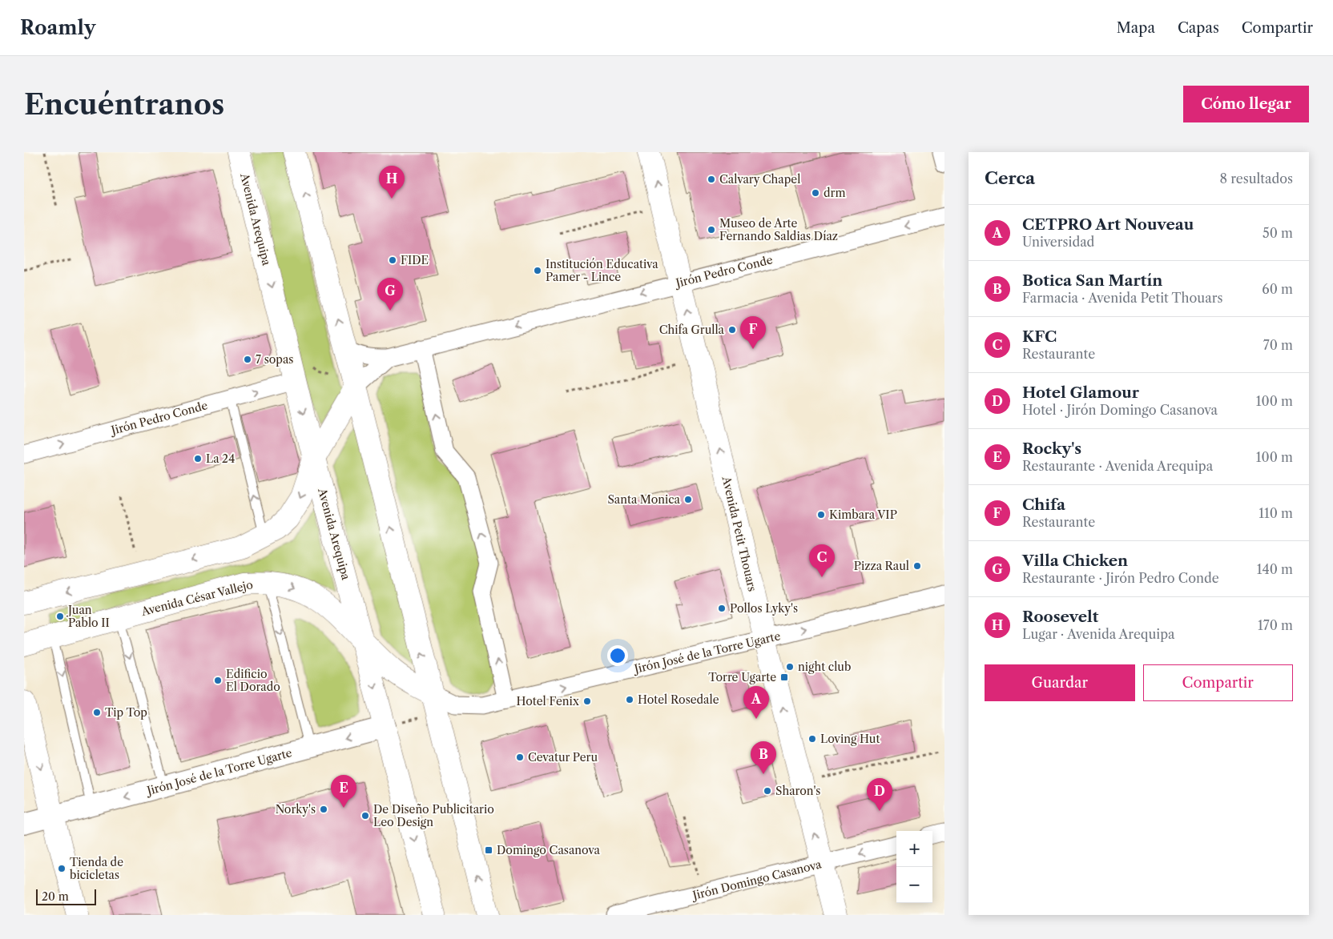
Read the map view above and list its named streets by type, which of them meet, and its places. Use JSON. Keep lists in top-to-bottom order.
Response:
{
  "streets": {
    "main road": ["Avenida Arequipa", "Avenida Petit Thouars", "Avenida César Vallejo"],
    "street": ["Jirón Pedro Conde", "Jirón José de la Torre Ugarte", "Jirón Domingo Casanova"]
  },
  "crossings": [
    ["Avenida Arequipa", "Jirón Pedro Conde"],
    ["Avenida Arequipa", "Avenida César Vallejo"],
    ["Avenida Arequipa", "Jirón José de la Torre Ugarte"],
    ["Jirón Pedro Conde", "Avenida Petit Thouars"],
    ["Avenida Petit Thouars", "Jirón José de la Torre Ugarte"],
    ["Avenida Petit Thouars", "Jirón Domingo Casanova"],
    ["Avenida César Vallejo", "Jirón José de la Torre Ugarte"]
  ],
  "one_way": ["Avenida Petit Thouars"],
  "places": {
    "other": [
      "Calvary Chapel",
      "drm",
      "Museo de Arte Fernando Saldias Díaz",
      "FIDE",
      "Institución Educativa Pamer - Lince",
      "Chifa Grulla",
      "7 sopas",
      "La 24",
      "Santa Monica",
      "Kimbara VIP",
      "Pizza Raul",
      "Pollos Lyky's",
      "Juan Pablo II",
      "night club",
      "Edificio El Dorado",
      "Hotel Rosedale",
      "Hotel Fenix",
      "Tip Top",
      "Loving Hut",
      "Cevatur Peru",
      "Sharon's",
      "Norky's",
      "De Diseño Publicitario Leo Design",
      "Tienda de bicicletas"
    ],
    "transit": ["Torre Ugarte", "Domingo Casanova"]
  },
  "scale_bar": "20 m",
  "page": {
    "header": "Roamly",
    "nav": ["Mapa", "Capas", "Compartir"],
    "buttons": [
      "Cómo llegar",
      ["Guardar", "Compartir"]
    ],
    "title": "Encuéntranos",
    "heading": ["Cerca", "8 resultados"],
    "pins": [
      "H",
      "G",
      "F",
      "C",
      "A",
      "B",
      "E",
      "D"
    ],
    "list": [
      {
        "mark": "A",
        "name": "CETPRO Art Nouveau",
        "note": "Universidad",
        "value": "50 m"
      },
      {
        "mark": "B",
        "name": "Botica San Martín",
        "note": "Farmacia · Avenida Petit Thouars",
        "value": "60 m"
      },
      {
        "mark": "C",
        "name": "KFC",
        "note": "Restaurante",
        "value": "70 m"
      },
      {
        "mark": "D",
        "name": "Hotel Glamour",
        "note": "Hotel · Jirón Domingo Casanova",
        "value": "100 m"
      },
      {
        "mark": "E",
        "name": "Rocky's",
        "note": "Restaurante · Avenida Arequipa",
        "value": "100 m"
      },
      {
        "mark": "F",
        "name": "Chifa",
        "note": "Restaurante",
        "value": "110 m"
      },
      {
        "mark": "G",
        "name": "Villa Chicken",
        "note": "Restaurante · Jirón Pedro Conde",
        "value": "140 m"
      },
      {
        "mark": "H",
        "name": "Roosevelt",
        "note": "Lugar · Avenida Arequipa",
        "value": "170 m"
      }
    ],
    "map_buttons": ["+", "−"],
    "scale": "20 m"
  }
}
